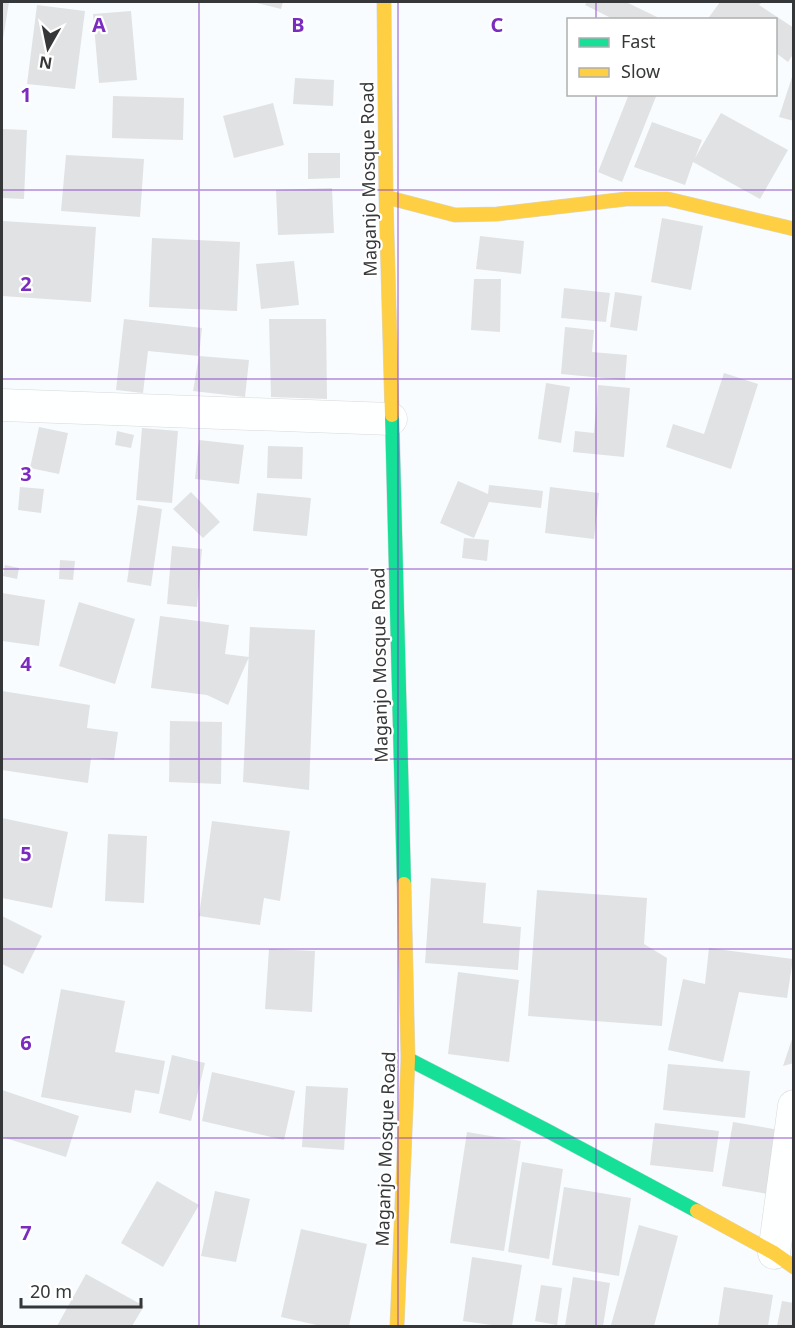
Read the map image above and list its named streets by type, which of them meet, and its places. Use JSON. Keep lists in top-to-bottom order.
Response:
{
  "streets": {
    "street": ["Maganjo Mosque Road"]
  },
  "legend": ["Fast", "Slow"],
  "scale_bar": "20 m",
  "north": "bottom",
  "grid": {
    "columns": ["A", "B", "C"],
    "rows": [
      "1",
      "2",
      "3",
      "4",
      "5",
      "6",
      "7"
    ]
  }
}
